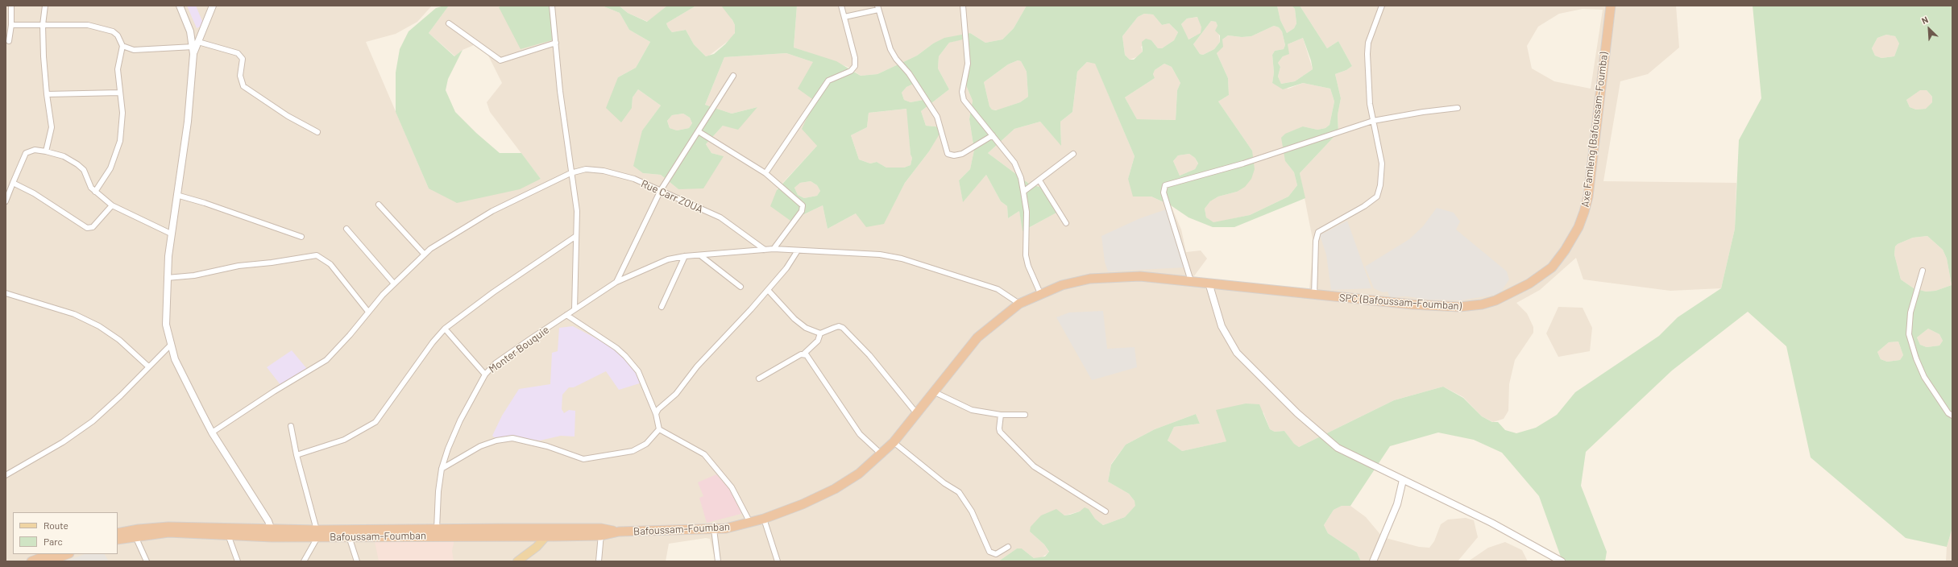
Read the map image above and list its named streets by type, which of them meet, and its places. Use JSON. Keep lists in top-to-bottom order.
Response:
{
  "streets": {
    "highway": ["Axe Famleng (Bafoussam-Foumba)", "SPC (Bafoussam-Foumban)", "Bafoussam-Foumban"],
    "street": ["Rue Carr ZOUA", "Monter Bouquie"]
  },
  "crossings": [
    ["Axe Famleng (Bafoussam-Foumba)", "SPC (Bafoussam-Foumban)"],
    ["Rue Carr ZOUA", "Monter Bouquie"],
    ["SPC (Bafoussam-Foumban)", "Monter Bouquie"],
    ["SPC (Bafoussam-Foumban)", "Bafoussam-Foumban"],
    ["Monter Bouquie", "Bafoussam-Foumban"]
  ],
  "legend": ["Route", "Parc"],
  "north": "top left"
}
